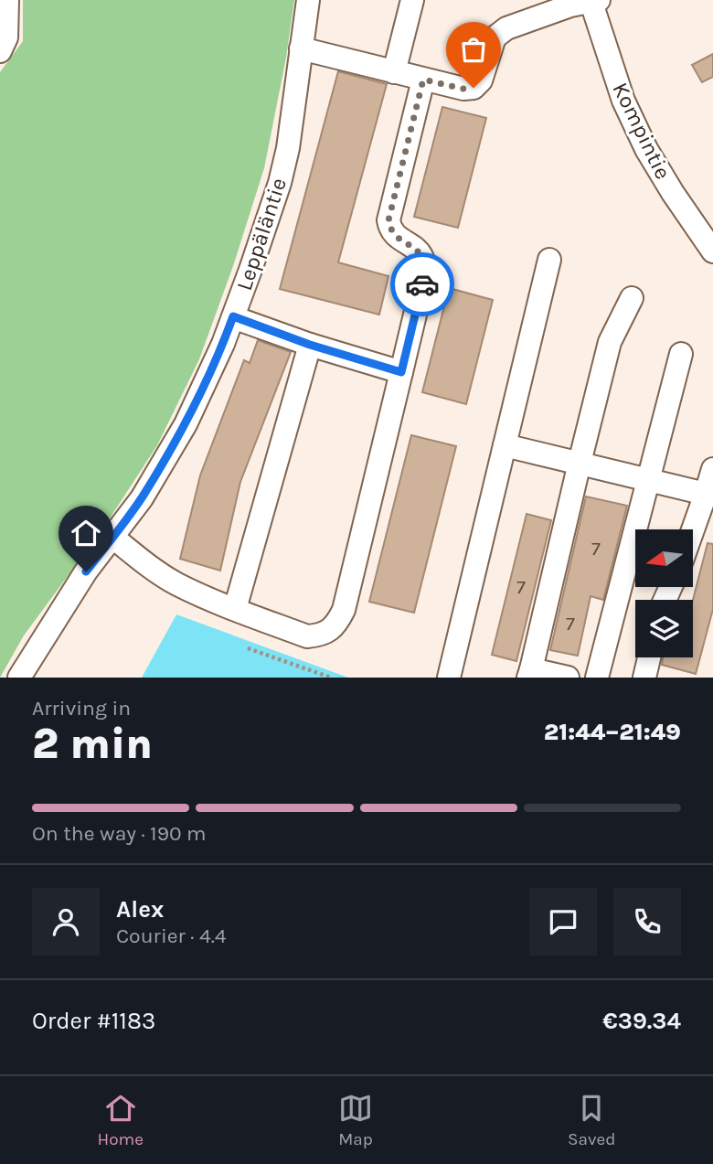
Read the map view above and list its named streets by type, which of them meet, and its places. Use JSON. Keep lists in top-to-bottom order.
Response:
{
  "streets": {
    "street": ["Kompintie", "Leppäläntie"]
  },
  "house_numbers": ["7", "7", "7"],
  "north": "left",
  "page": {
    "heading": ["2 min", "Arriving in", "21:44–21:49"],
    "panel": [
      "Alex",
      "Courier · 4.4",
      "Order #1183",
      "€39.34"
    ],
    "bar": "On the way · 190 m",
    "tabs": ["Home", "Map", "Saved"]
  }
}
